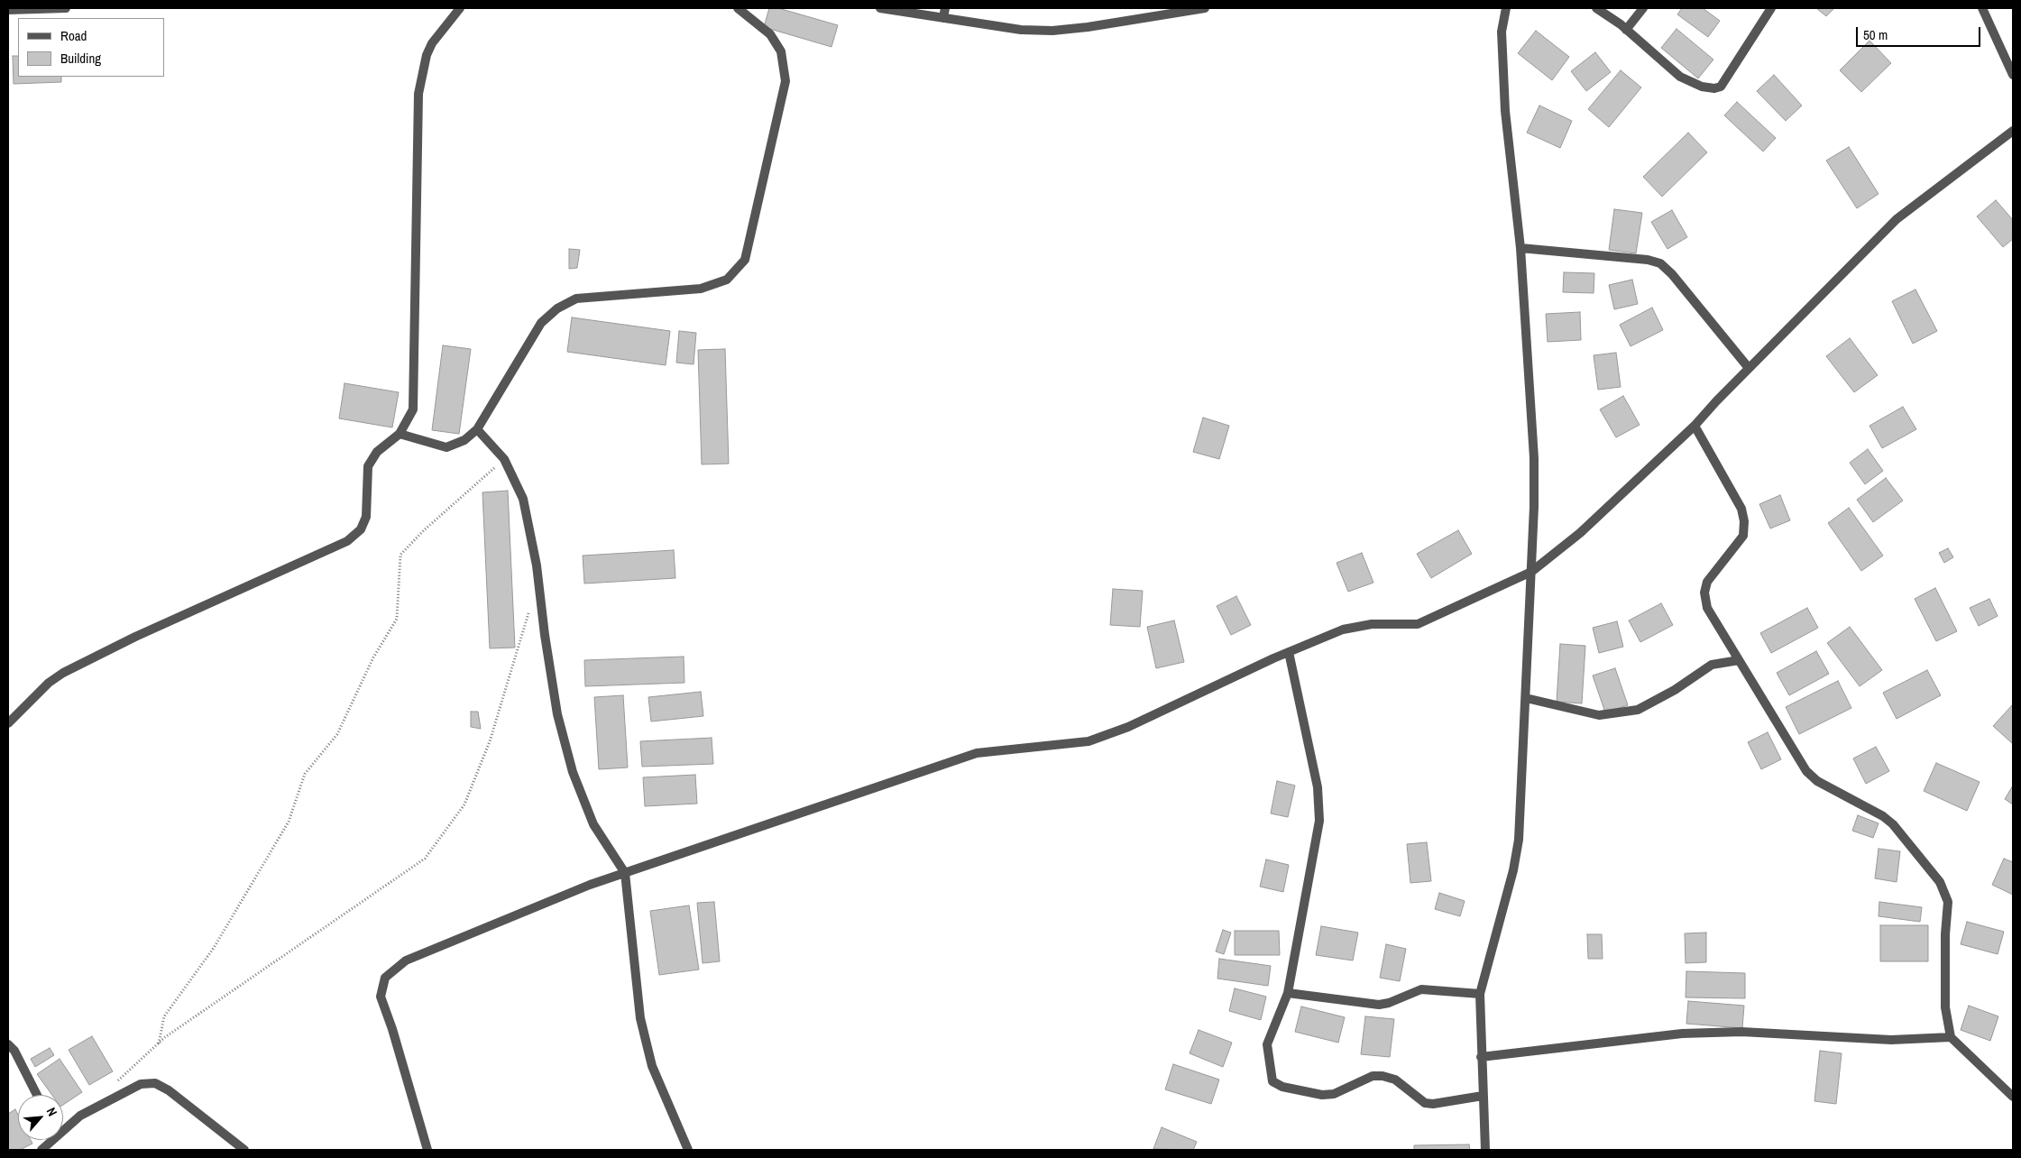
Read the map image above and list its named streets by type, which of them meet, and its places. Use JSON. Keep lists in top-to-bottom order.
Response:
{
  "legend": ["Road", "Building"],
  "scale_bar": "50 m",
  "north": "top right"
}
